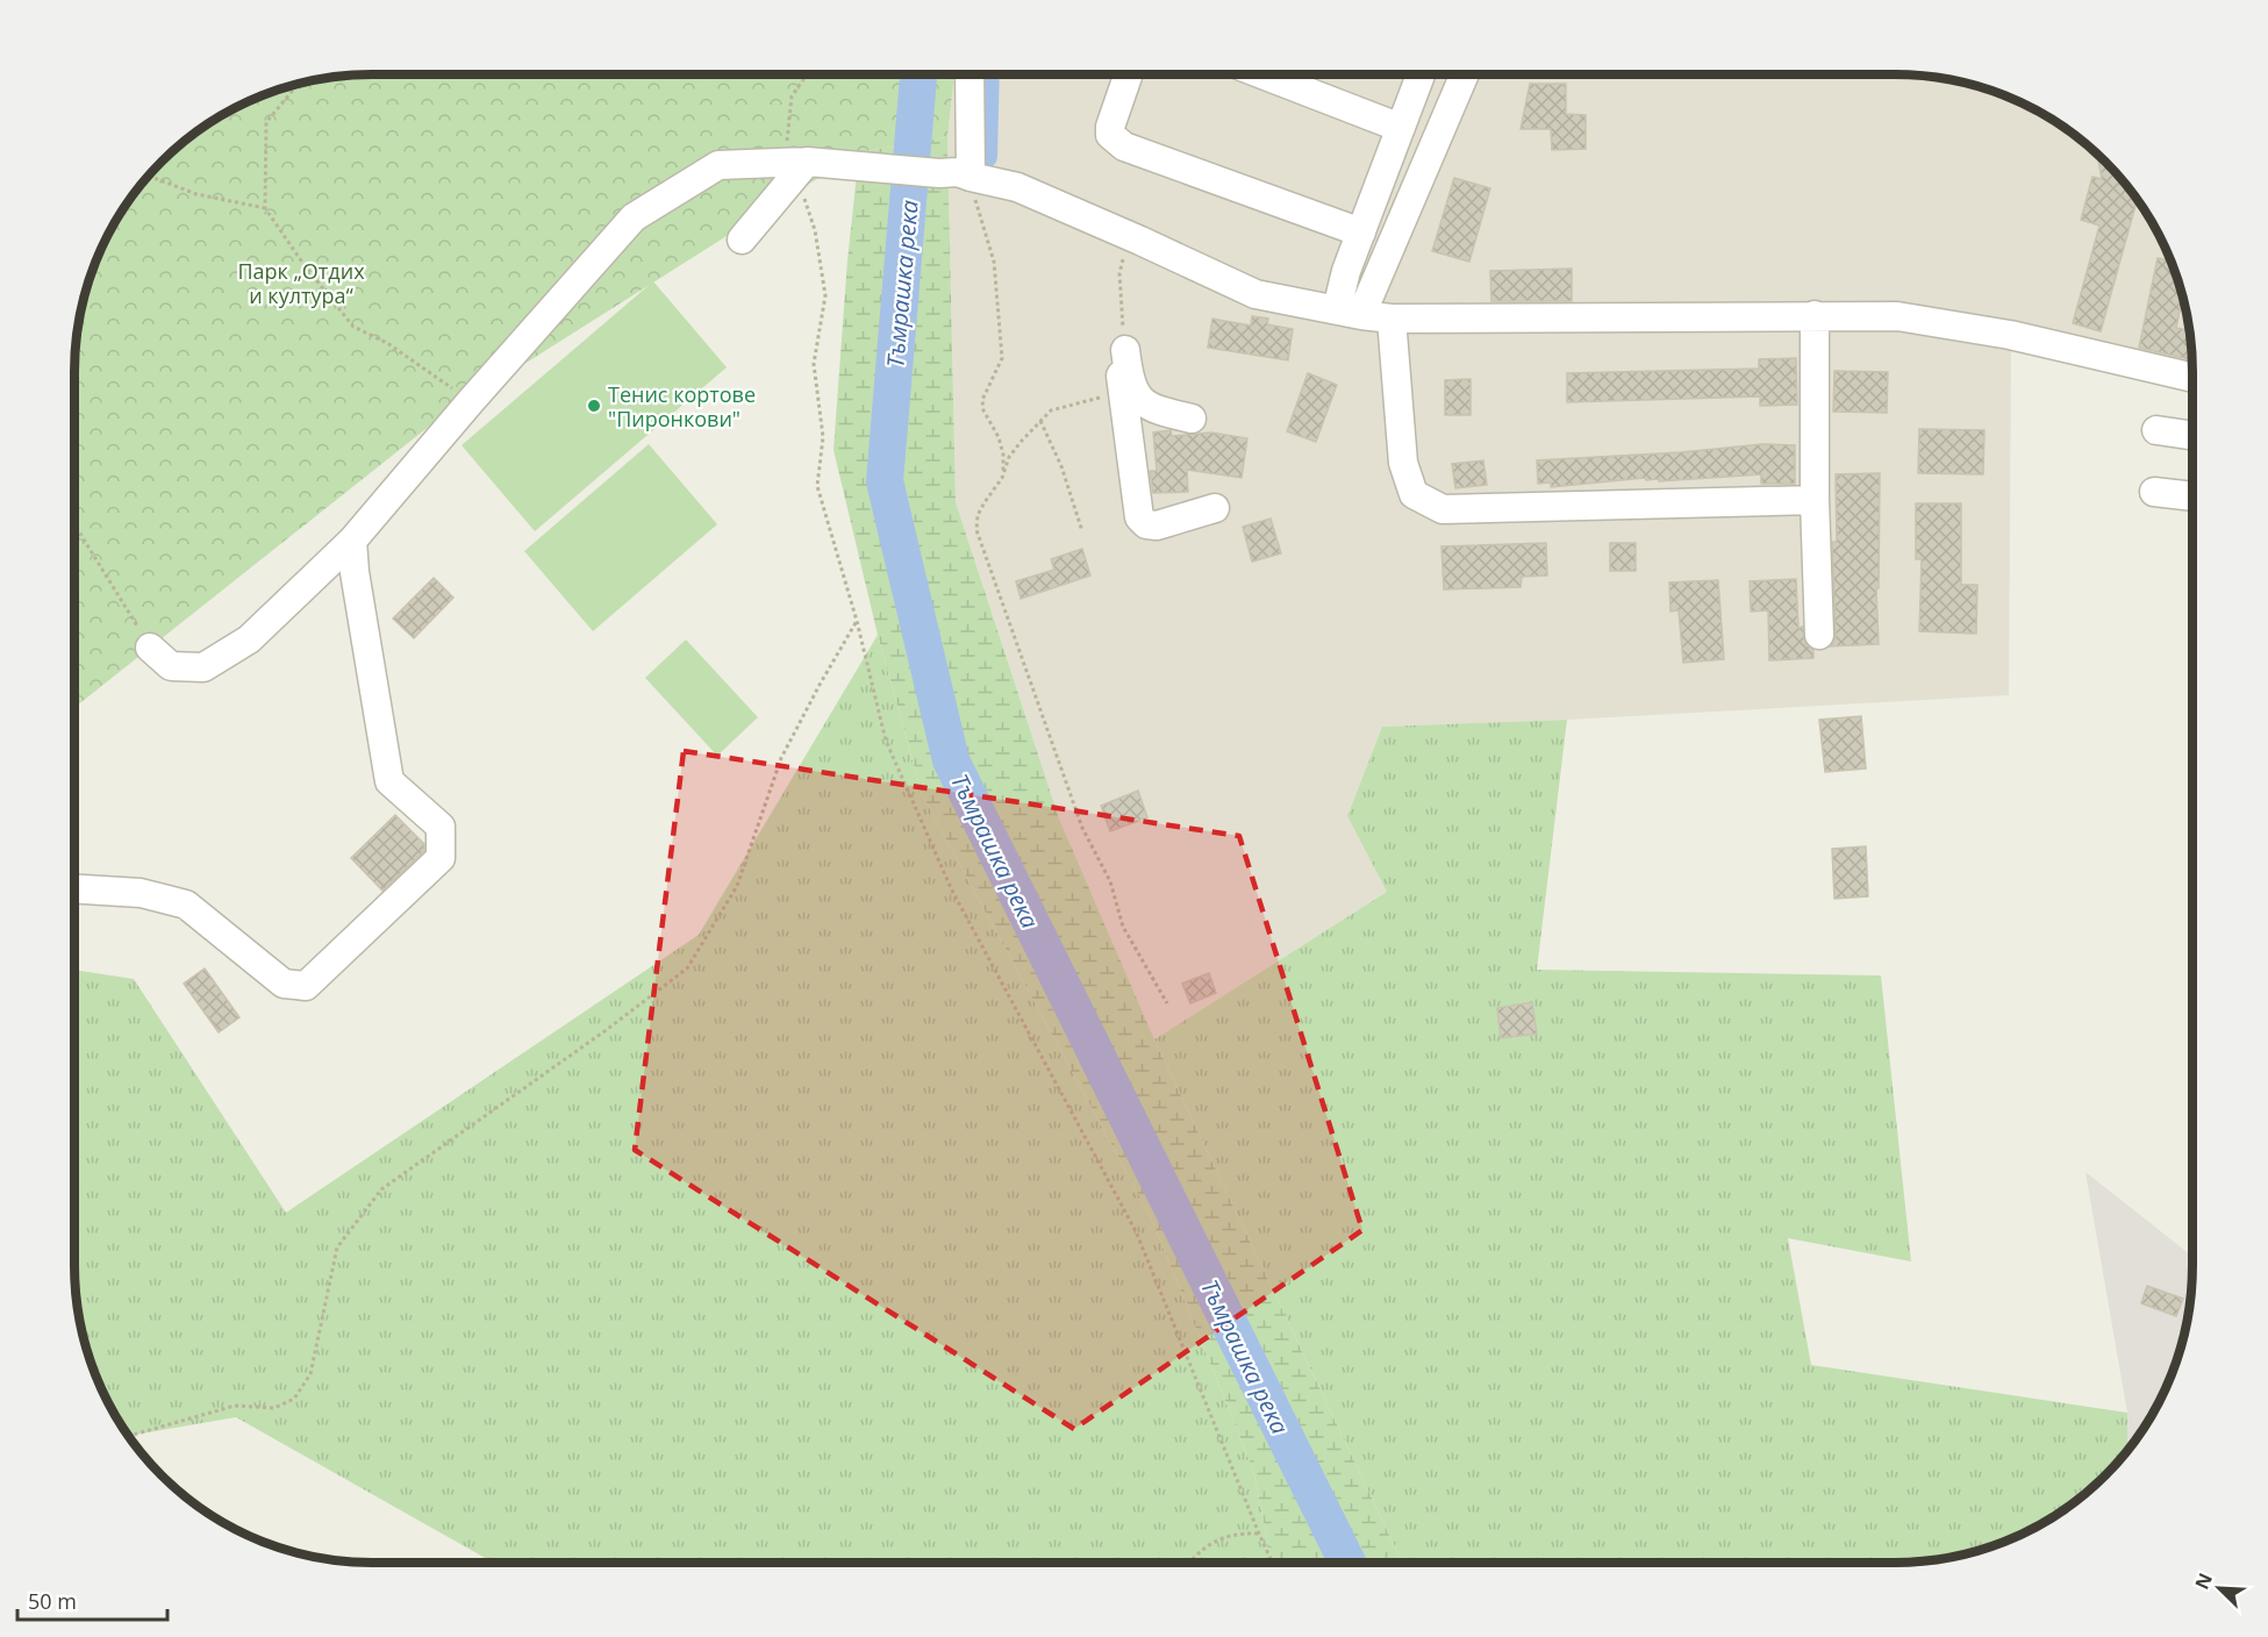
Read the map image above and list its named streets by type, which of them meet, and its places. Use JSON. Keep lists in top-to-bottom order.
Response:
{
  "water": ["Тъмрашка река"],
  "parks": ["Парк „Отдих и култура“"],
  "places": ["Тенис кортове \"Пиронкови\""],
  "scale_bar": "50 m",
  "north": "top left"
}
